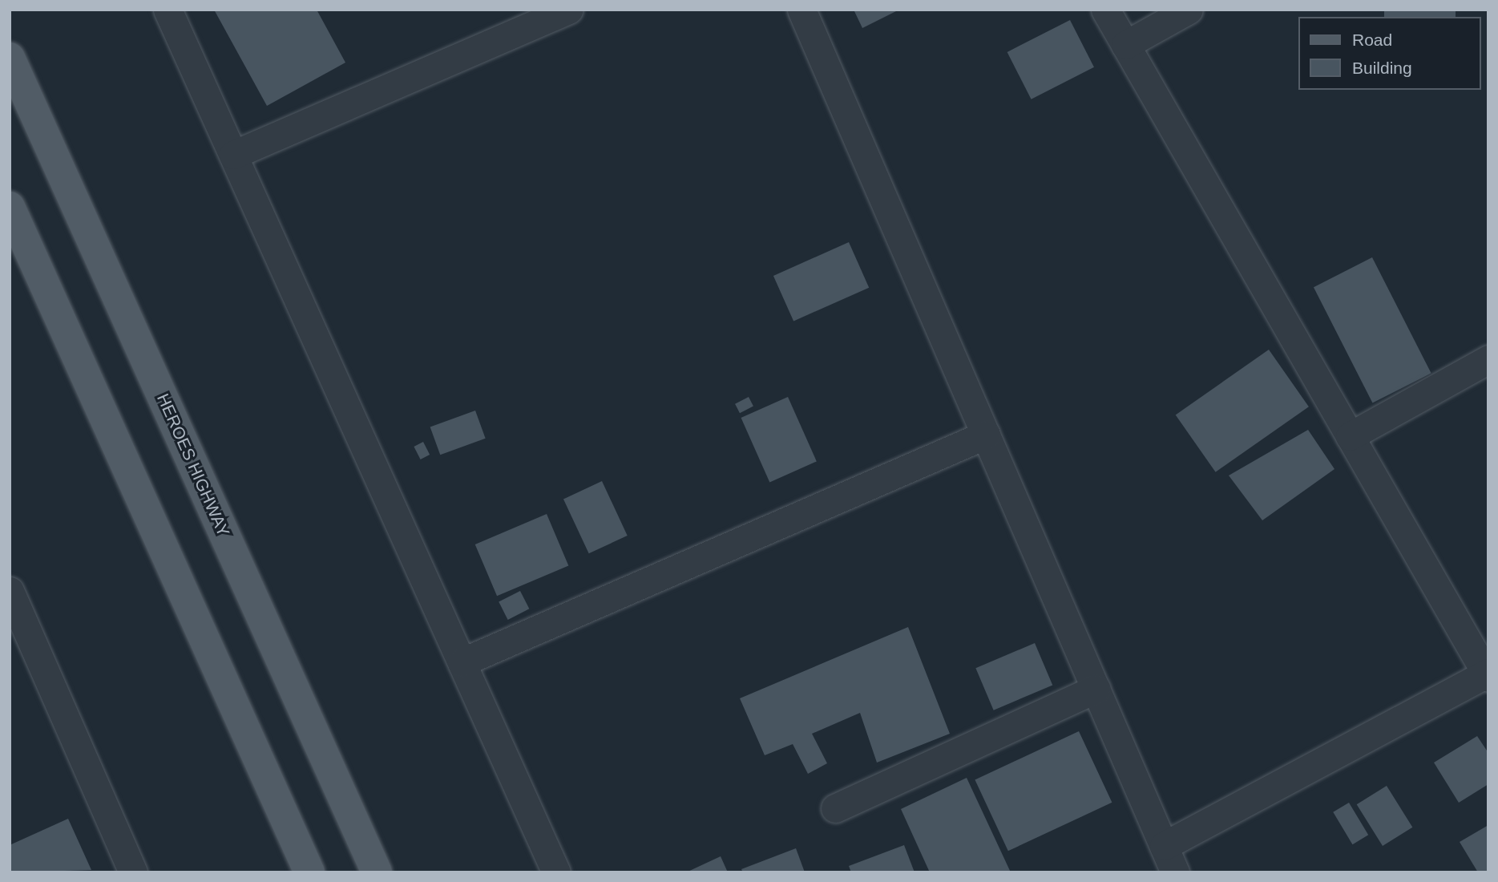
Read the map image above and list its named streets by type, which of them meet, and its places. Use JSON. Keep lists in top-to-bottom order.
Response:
{
  "streets": {
    "main road": ["HEROES HIGHWAY"]
  },
  "legend": ["Road", "Building"]
}
